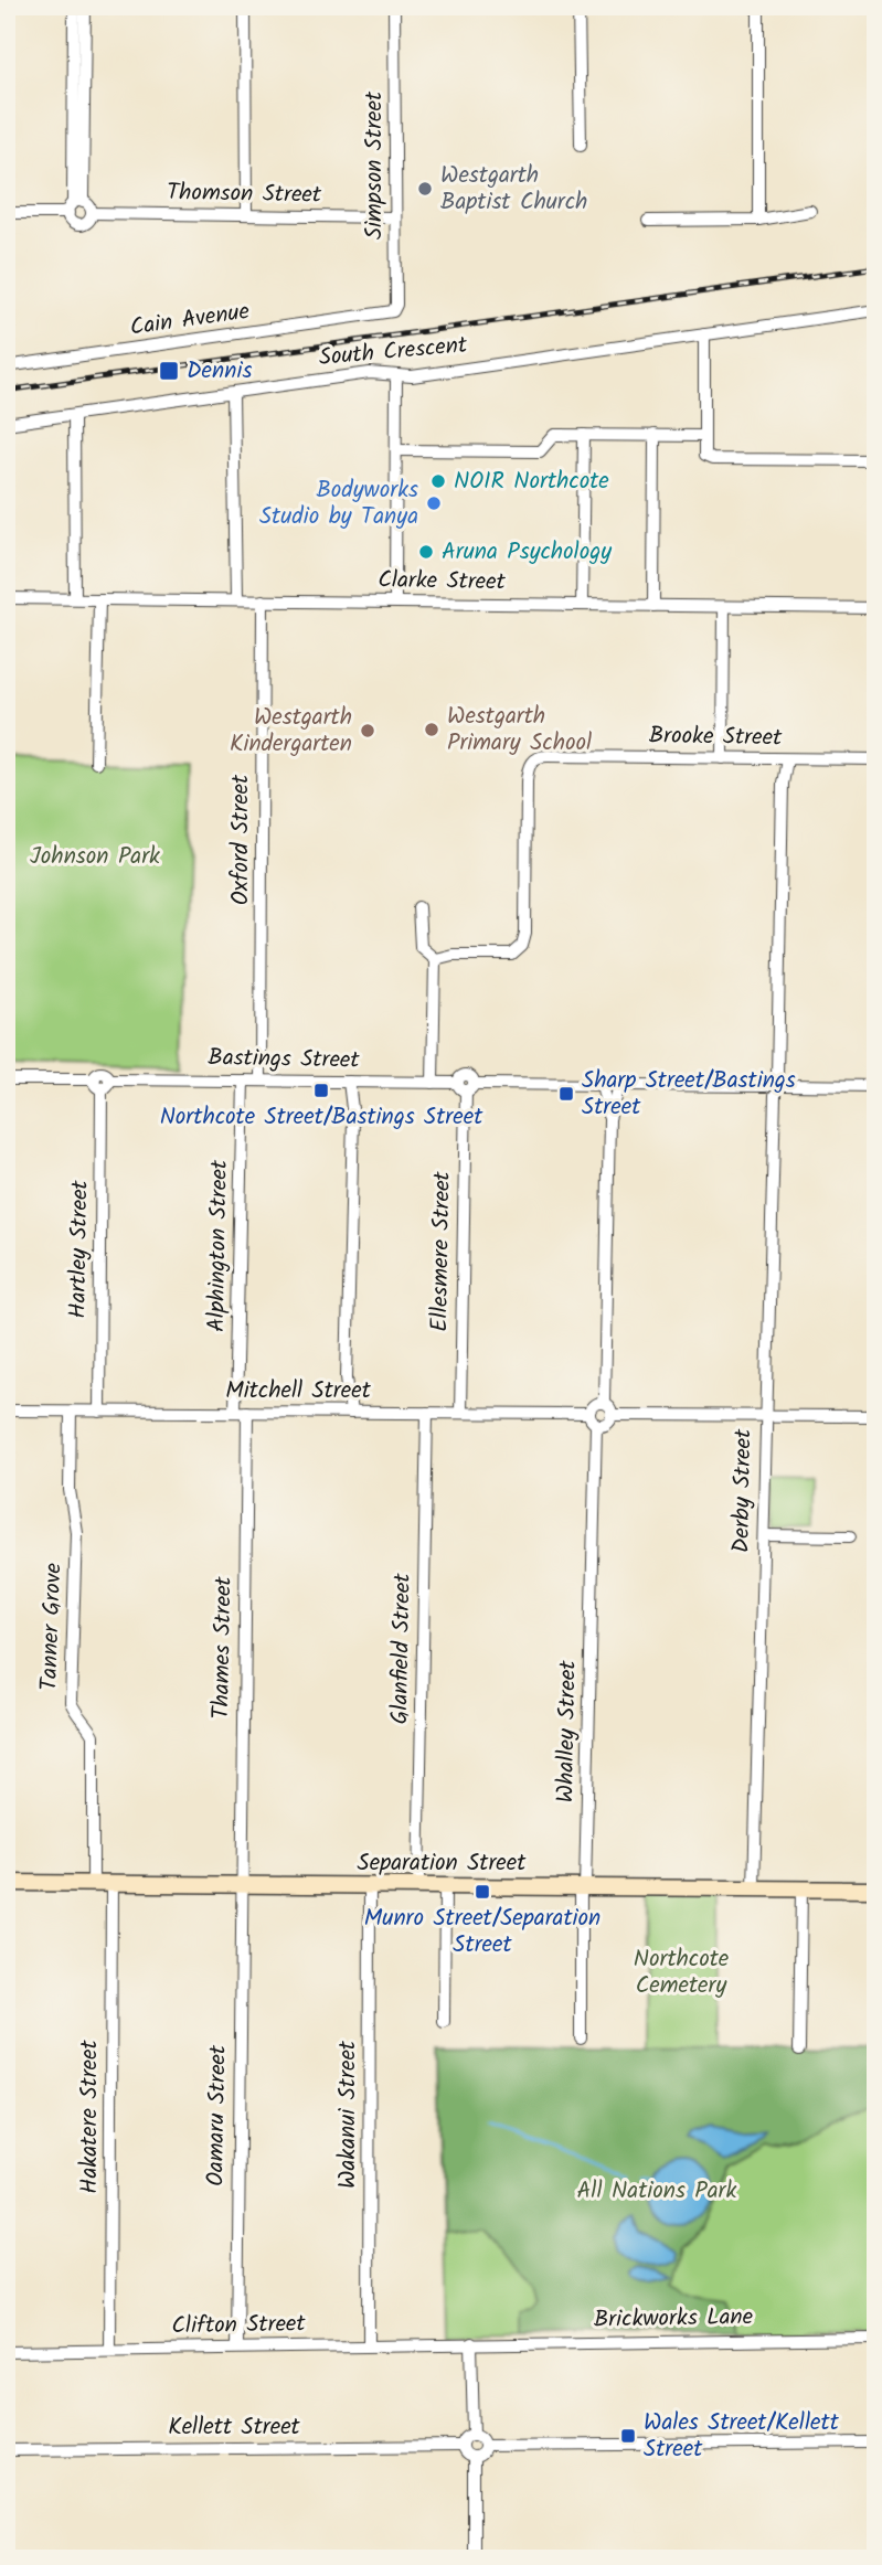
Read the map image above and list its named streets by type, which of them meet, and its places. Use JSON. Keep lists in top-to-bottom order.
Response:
{
  "streets": {
    "street": [
      "Simpson Street",
      "Thomson Street",
      "Cain Avenue",
      "South Crescent",
      "Clarke Street",
      "Brooke Street",
      "Oxford Street",
      "Bastings Street",
      "Alphington Street",
      "Hartley Street",
      "Ellesmere Street",
      "Mitchell Street",
      "Derby Street",
      "Tanner Grove",
      "Thames Street",
      "Glanfield Street",
      "Whalley Street",
      "Separation Street",
      "Wakanui Street",
      "Oamaru Street",
      "Hakatere Street",
      "Brickworks Lane",
      "Clifton Street",
      "Kellett Street"
    ]
  },
  "crossings": [
    ["Simpson Street", "Thomson Street"],
    ["Simpson Street", "Cain Avenue"],
    ["Clarke Street", "Oxford Street"],
    ["Oxford Street", "Bastings Street"],
    ["Bastings Street", "Alphington Street"],
    ["Bastings Street", "Hartley Street"],
    ["Bastings Street", "Ellesmere Street"],
    ["Bastings Street", "Derby Street"],
    ["Alphington Street", "Mitchell Street"],
    ["Alphington Street", "Thames Street"],
    ["Hartley Street", "Mitchell Street"],
    ["Ellesmere Street", "Mitchell Street"],
    ["Mitchell Street", "Tanner Grove"],
    ["Mitchell Street", "Thames Street"],
    ["Mitchell Street", "Glanfield Street"],
    ["Mitchell Street", "Whalley Street"],
    ["Derby Street", "Separation Street"],
    ["Tanner Grove", "Separation Street"],
    ["Thames Street", "Separation Street"],
    ["Thames Street", "Oamaru Street"],
    ["Glanfield Street", "Separation Street"],
    ["Whalley Street", "Separation Street"],
    ["Separation Street", "Wakanui Street"],
    ["Separation Street", "Oamaru Street"],
    ["Separation Street", "Hakatere Street"],
    ["Wakanui Street", "Clifton Street"],
    ["Oamaru Street", "Clifton Street"],
    ["Hakatere Street", "Clifton Street"],
    ["Brickworks Lane", "Clifton Street"]
  ],
  "parks": ["Johnson Park", "Northcote Cemetery", "All Nations Park"],
  "places": {
    "other": [
      "Westgarth Baptist Church",
      "NOIR Northcote",
      "Bodyworks Studio by Tanya",
      "Aruna Psychology",
      "Westgarth Primary School",
      "Westgarth Kindergarten"
    ],
    "transit": [
      "Dennis",
      "Northcote Street/Bastings Street",
      "Sharp Street/Bastings Street",
      "Munro Street/Separation Street",
      "Wales Street/Kellett Street"
    ]
  }
}
